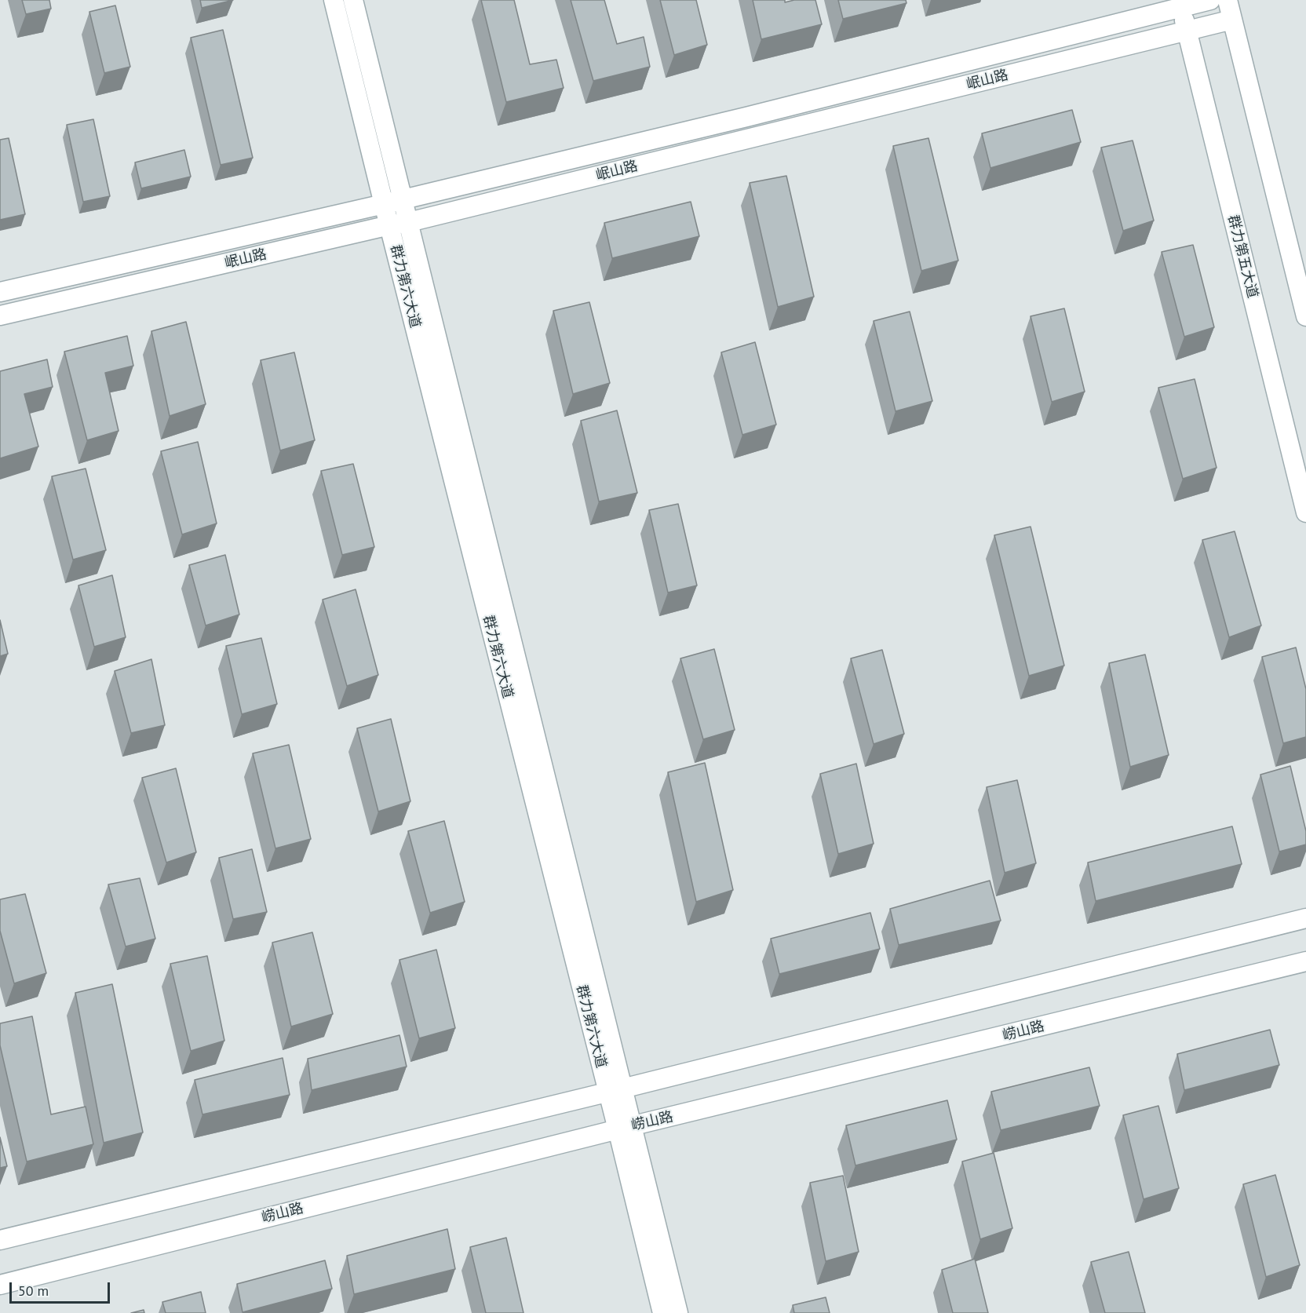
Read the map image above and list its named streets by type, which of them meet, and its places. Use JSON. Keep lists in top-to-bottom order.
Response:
{
  "streets": {
    "main road": [
      "岷山路",
      "群力第五大道",
      "群力第六大道",
      "崂山路"
    ]
  },
  "crossings": [
    ["岷山路", "群力第五大道"],
    ["岷山路", "群力第六大道"],
    ["群力第六大道", "崂山路"]
  ],
  "scale_bar": "50 m"
}
